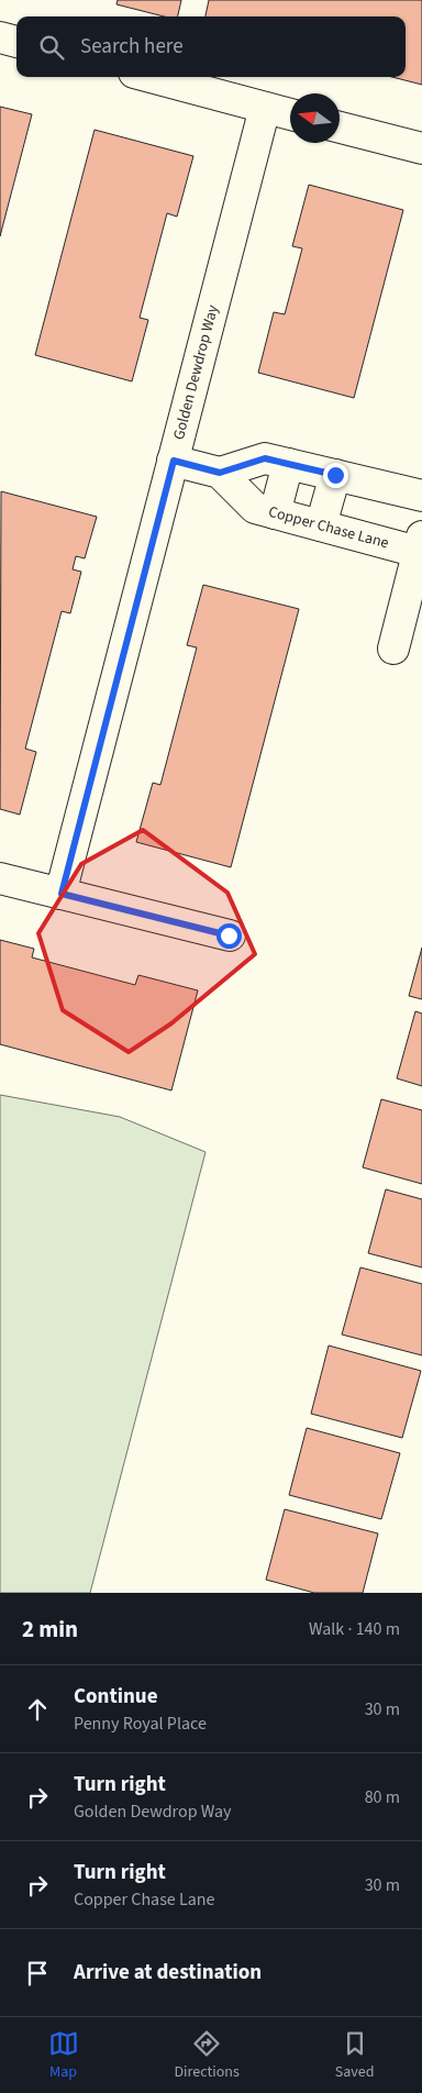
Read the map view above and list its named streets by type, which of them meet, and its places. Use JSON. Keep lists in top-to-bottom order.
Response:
{
  "streets": {
    "street": ["Golden Dewdrop Way", "Copper Chase Lane"]
  },
  "north": "left",
  "page": {
    "search": "Search here",
    "heading": ["2 min", "Walk · 140 m"],
    "list": [
      ["Continue", "Penny Royal Place", "30 m"],
      ["Turn right", "Golden Dewdrop Way", "80 m"],
      ["Turn right", "Copper Chase Lane", "30 m"],
      "Arrive at destination"
    ],
    "nav": ["Map", "Directions", "Saved"]
  }
}
